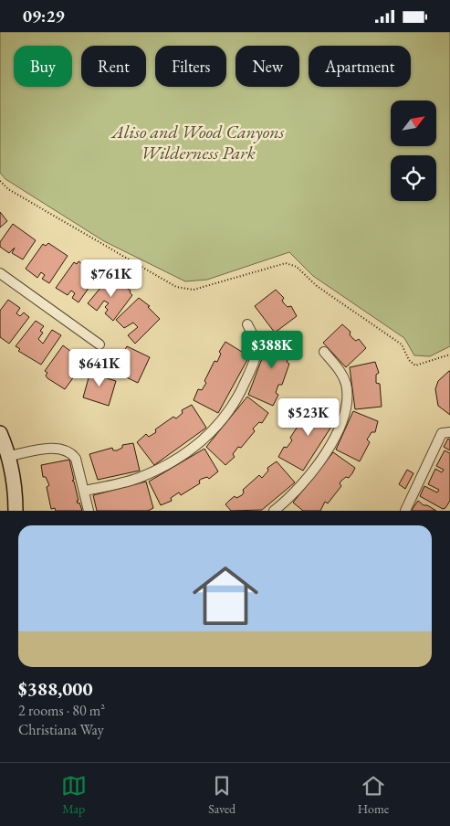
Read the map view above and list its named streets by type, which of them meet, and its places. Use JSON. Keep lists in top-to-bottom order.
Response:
{
  "parks": ["Aliso and Wood Canyons Wilderness Park"],
  "north": "top right",
  "page": {
    "status": "09:29",
    "chip": [
      "Buy",
      "Rent",
      "Filters",
      "New",
      "Apartment"
    ],
    "price": [
      "$761K",
      "$388K",
      "$641K",
      "$523K"
    ],
    "list": [
      {
        "name": "$388,000",
        "note": "2 rooms · 80 m² · Christiana Way"
      }
    ],
    "tabs": ["Map", "Saved", "Home"]
  }
}
